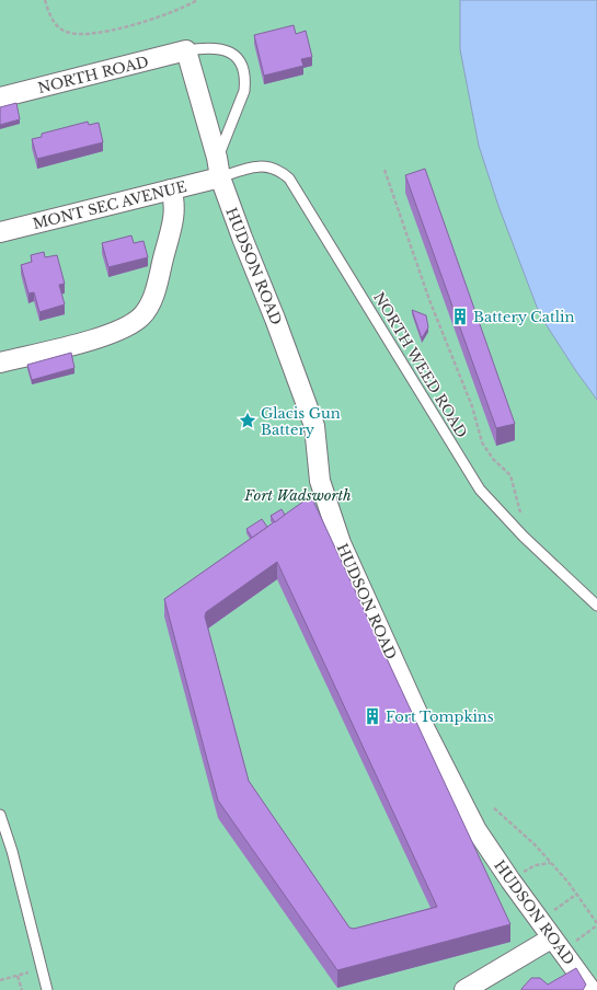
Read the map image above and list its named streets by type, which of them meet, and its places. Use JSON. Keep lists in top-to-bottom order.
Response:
{
  "streets": {
    "street": ["NORTH ROAD", "MONT SEC AVENUE", "HUDSON ROAD"],
    "lane": ["NORTH WEED ROAD"]
  },
  "crossings": [
    ["NORTH ROAD", "HUDSON ROAD"],
    ["MONT SEC AVENUE", "HUDSON ROAD"],
    ["MONT SEC AVENUE", "NORTH WEED ROAD"],
    ["HUDSON ROAD", "NORTH WEED ROAD"]
  ],
  "parks": ["Fort Wadsworth"],
  "places": {
    "building": ["Battery Catlin", "Fort Tompkins"],
    "place": ["Glacis Gun Battery"]
  }
}
